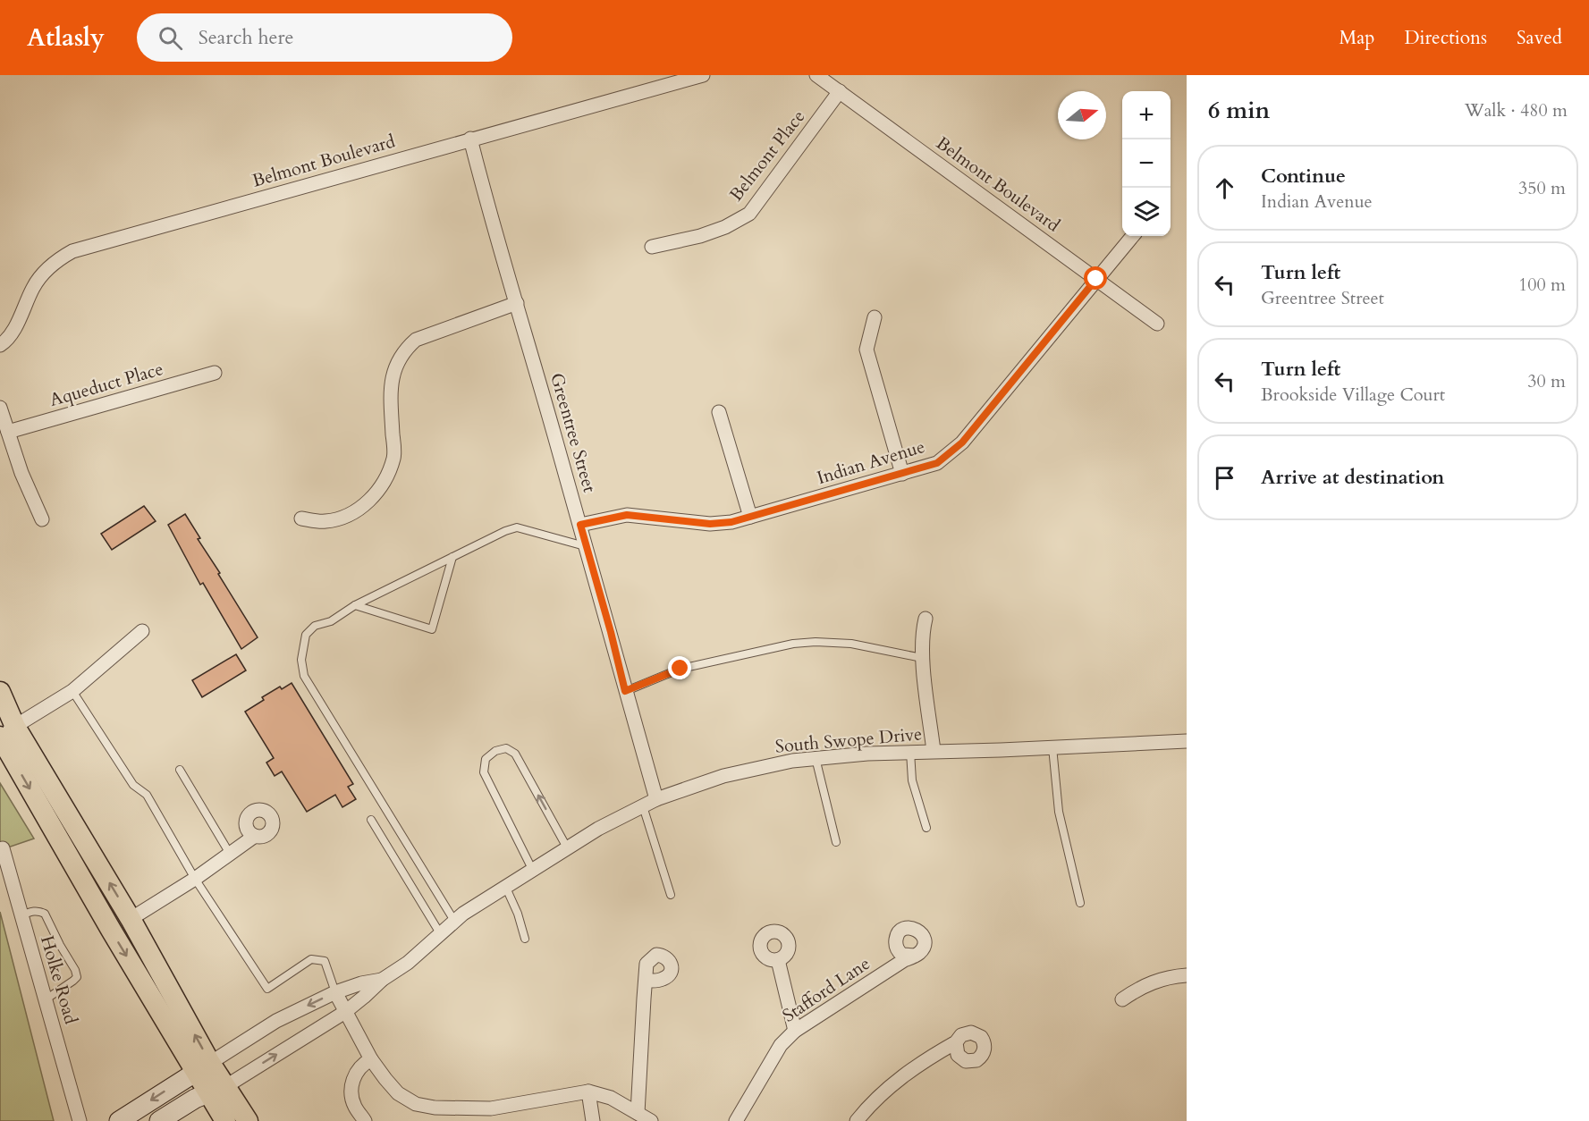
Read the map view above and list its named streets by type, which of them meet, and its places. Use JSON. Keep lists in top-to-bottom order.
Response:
{
  "streets": {
    "street": [
      "Belmont Place",
      "Belmont Boulevard",
      "Aqueduct Place",
      "Greentree Street",
      "Indian Avenue",
      "South Swope Drive",
      "Holke Road",
      "Stafford Lane"
    ]
  },
  "crossings": [
    ["Belmont Place", "Belmont Boulevard"],
    ["Belmont Boulevard", "Greentree Street"],
    ["Belmont Boulevard", "Indian Avenue"],
    ["Greentree Street", "Indian Avenue"],
    ["Greentree Street", "South Swope Drive"]
  ],
  "north": "right",
  "page": {
    "header": "Atlasly",
    "search": "Search here",
    "nav": ["Map", "Directions", "Saved"],
    "heading": ["6 min", "Walk · 480 m"],
    "map_buttons": ["+", "−"],
    "list": [
      ["Continue", "Indian Avenue", "350 m"],
      ["Turn left", "Greentree Street", "100 m"],
      ["Turn left", "Brookside Village Court", "30 m"],
      "Arrive at destination"
    ]
  }
}
